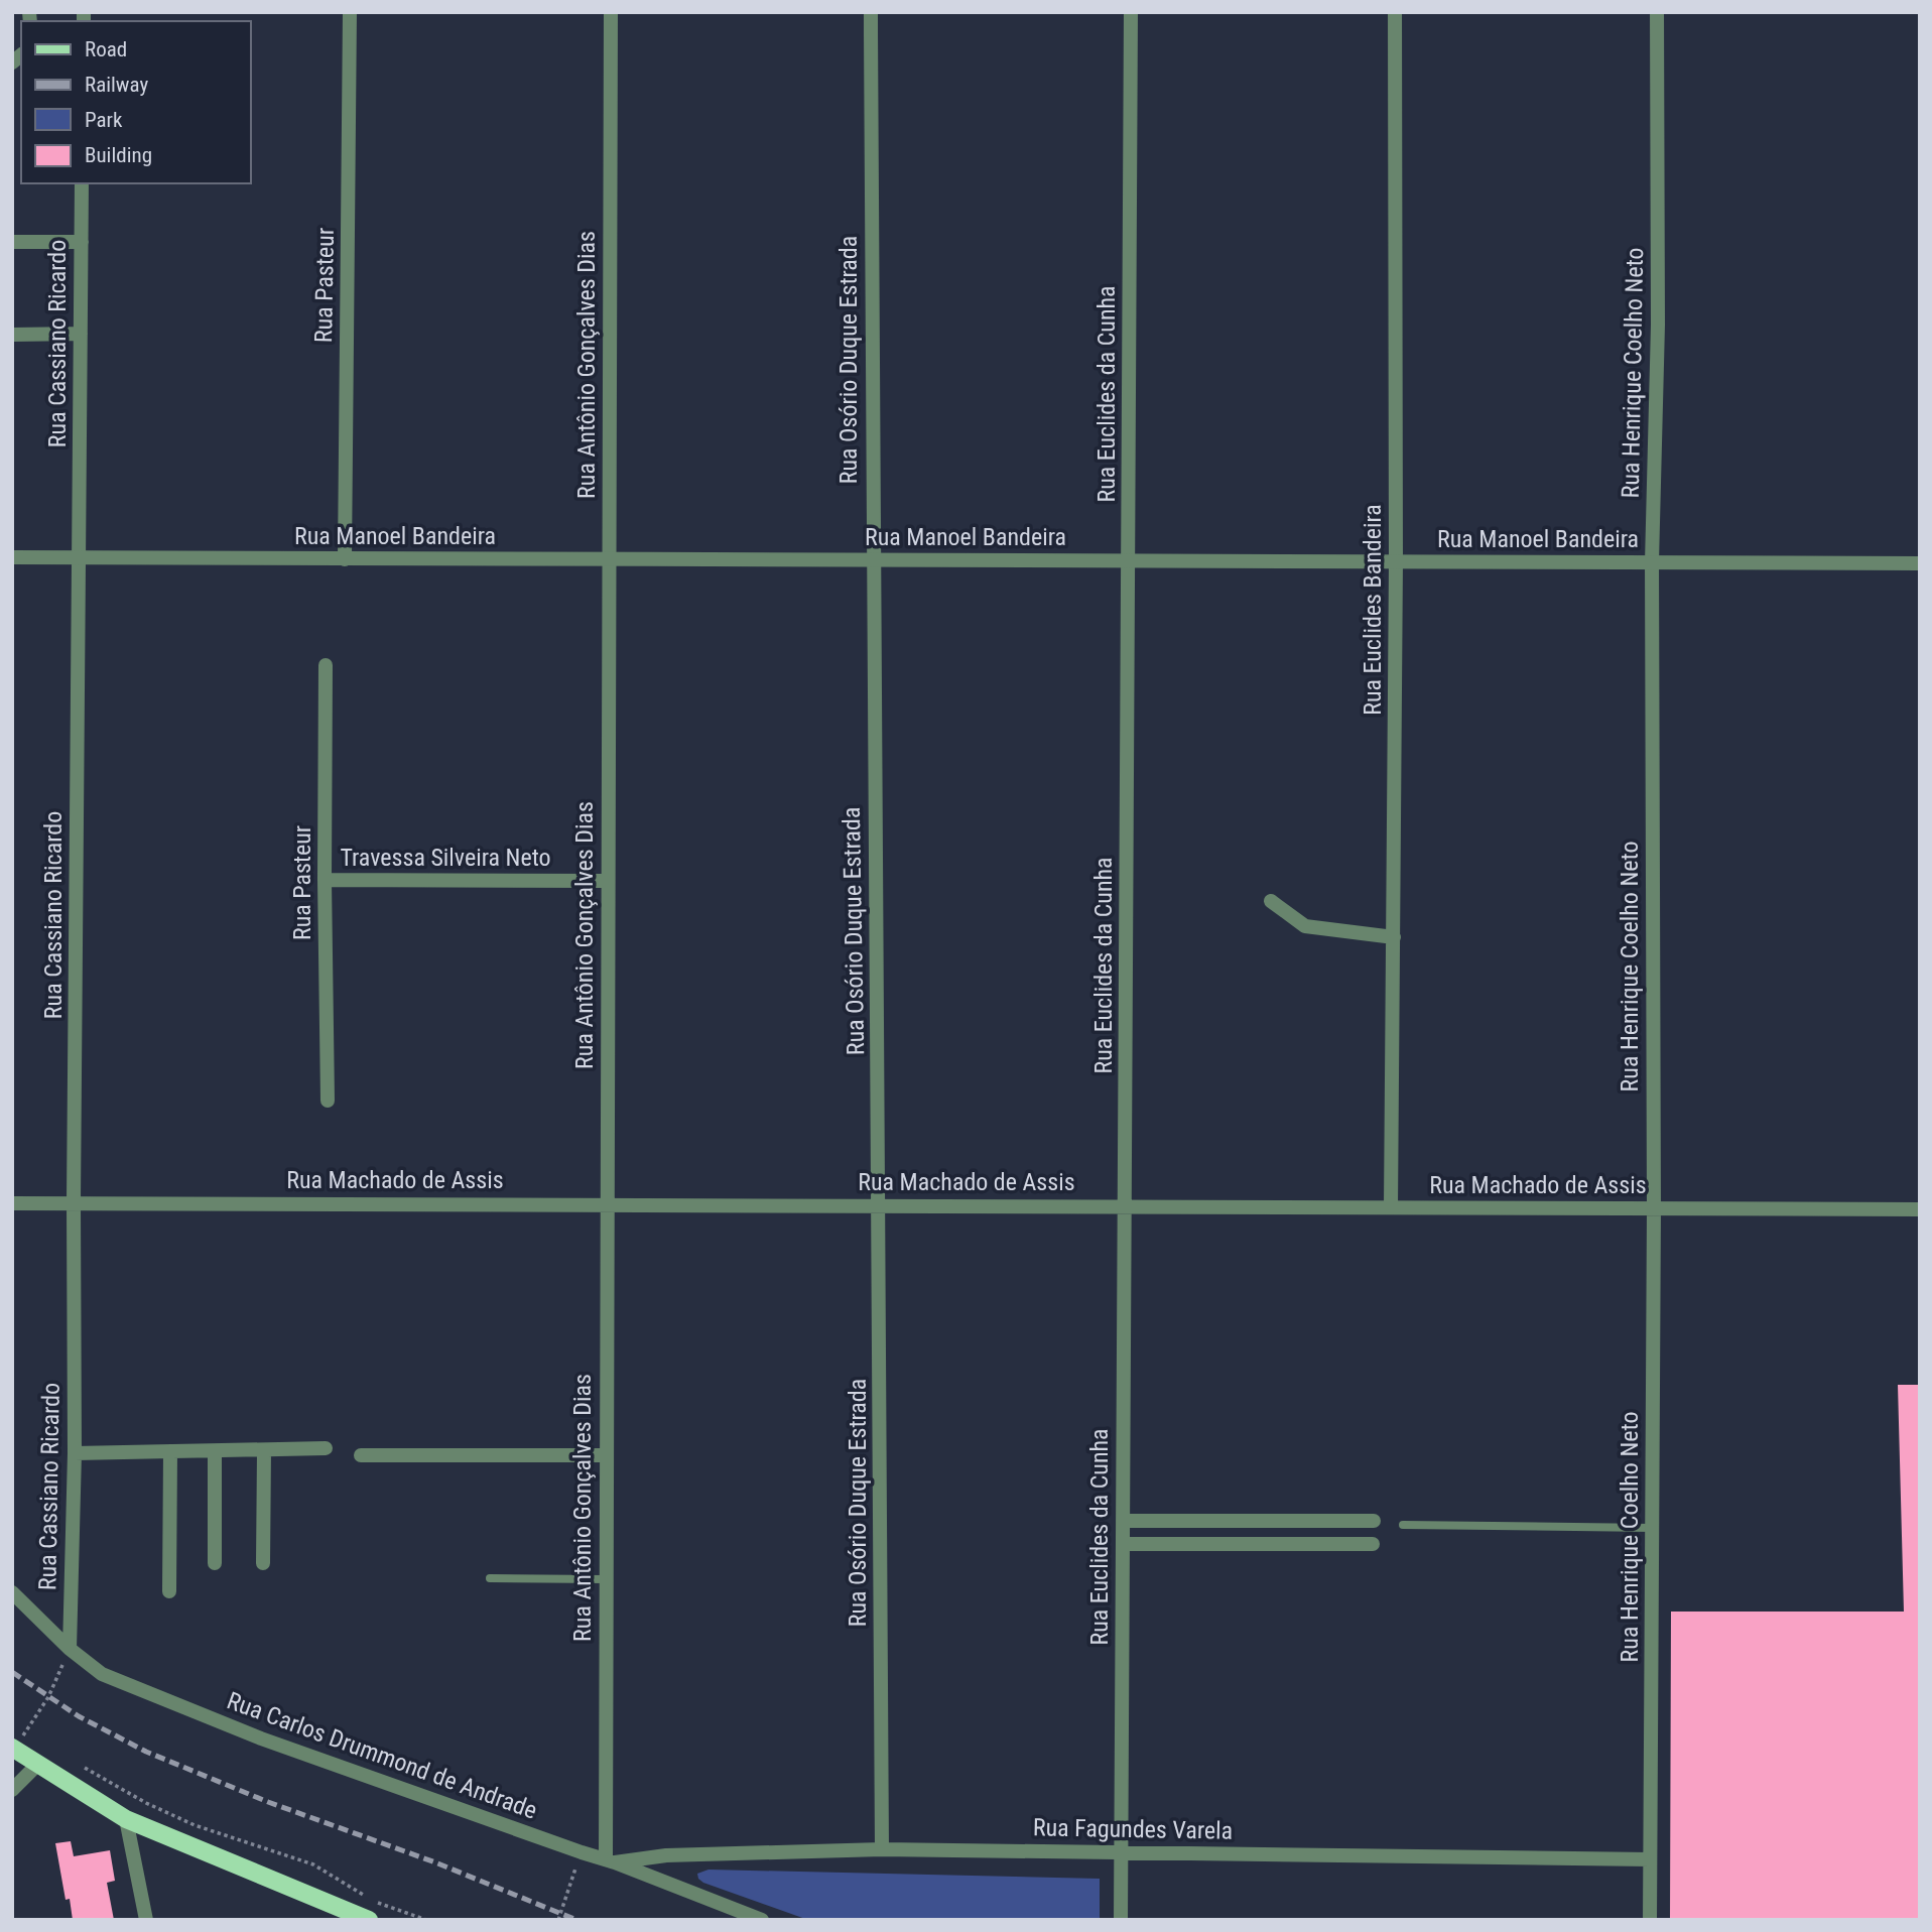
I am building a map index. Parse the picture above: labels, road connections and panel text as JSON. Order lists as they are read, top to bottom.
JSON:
{
  "streets": {
    "street": [
      "Rua Pasteur",
      "Rua Cassiano Ricardo",
      "Rua Osório Duque Estrada",
      "Rua Antônio Gonçalves Dias",
      "Rua Henrique Coelho Neto",
      "Rua Euclides da Cunha",
      "Rua Manoel Bandeira",
      "Rua Euclides Bandeira",
      "Travessa Silveira Neto",
      "Rua Machado de Assis",
      "Rua Carlos Drummond de Andrade",
      "Rua Fagundes Varela"
    ]
  },
  "crossings": [
    ["Rua Pasteur", "Rua Manoel Bandeira"],
    ["Rua Pasteur", "Travessa Silveira Neto"],
    ["Rua Cassiano Ricardo", "Rua Manoel Bandeira"],
    ["Rua Cassiano Ricardo", "Rua Machado de Assis"],
    ["Rua Cassiano Ricardo", "Rua Carlos Drummond de Andrade"],
    ["Rua Osório Duque Estrada", "Rua Manoel Bandeira"],
    ["Rua Osório Duque Estrada", "Rua Machado de Assis"],
    ["Rua Osório Duque Estrada", "Rua Fagundes Varela"],
    ["Rua Antônio Gonçalves Dias", "Rua Manoel Bandeira"],
    ["Rua Antônio Gonçalves Dias", "Travessa Silveira Neto"],
    ["Rua Antônio Gonçalves Dias", "Rua Machado de Assis"],
    ["Rua Antônio Gonçalves Dias", "Rua Carlos Drummond de Andrade"],
    ["Rua Antônio Gonçalves Dias", "Rua Fagundes Varela"],
    ["Rua Henrique Coelho Neto", "Rua Manoel Bandeira"],
    ["Rua Henrique Coelho Neto", "Rua Machado de Assis"],
    ["Rua Henrique Coelho Neto", "Rua Fagundes Varela"],
    ["Rua Euclides da Cunha", "Rua Manoel Bandeira"],
    ["Rua Euclides da Cunha", "Rua Machado de Assis"],
    ["Rua Euclides da Cunha", "Rua Fagundes Varela"],
    ["Rua Manoel Bandeira", "Rua Euclides Bandeira"],
    ["Rua Euclides Bandeira", "Rua Machado de Assis"],
    ["Rua Carlos Drummond de Andrade", "Rua Fagundes Varela"]
  ],
  "legend": [
    "Road",
    "Railway",
    "Park",
    "Building"
  ]
}
